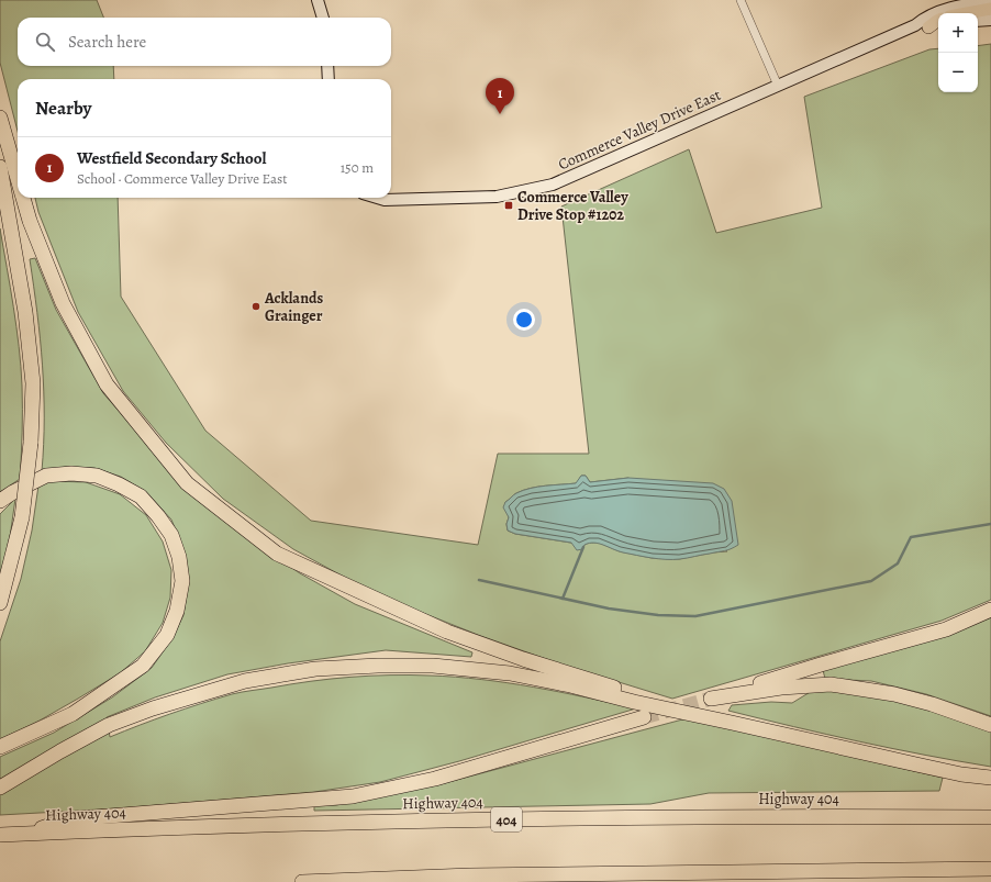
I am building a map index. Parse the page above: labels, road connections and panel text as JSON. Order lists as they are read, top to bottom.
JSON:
{
  "streets": {
    "highway": ["Highway 404", "404"],
    "street": ["Commerce Valley Drive East"]
  },
  "places": {
    "transit": ["Commerce Valley Drive Stop #1202"],
    "other": ["Acklands Grainger"]
  },
  "page": {
    "map_buttons": ["+", "−"],
    "search": "Search here",
    "pins": "1",
    "heading": "Nearby",
    "list": [
      {
        "mark": "1",
        "name": "Westfield Secondary School",
        "note": "School · Commerce Valley Drive East",
        "value": "150 m"
      }
    ]
  }
}
